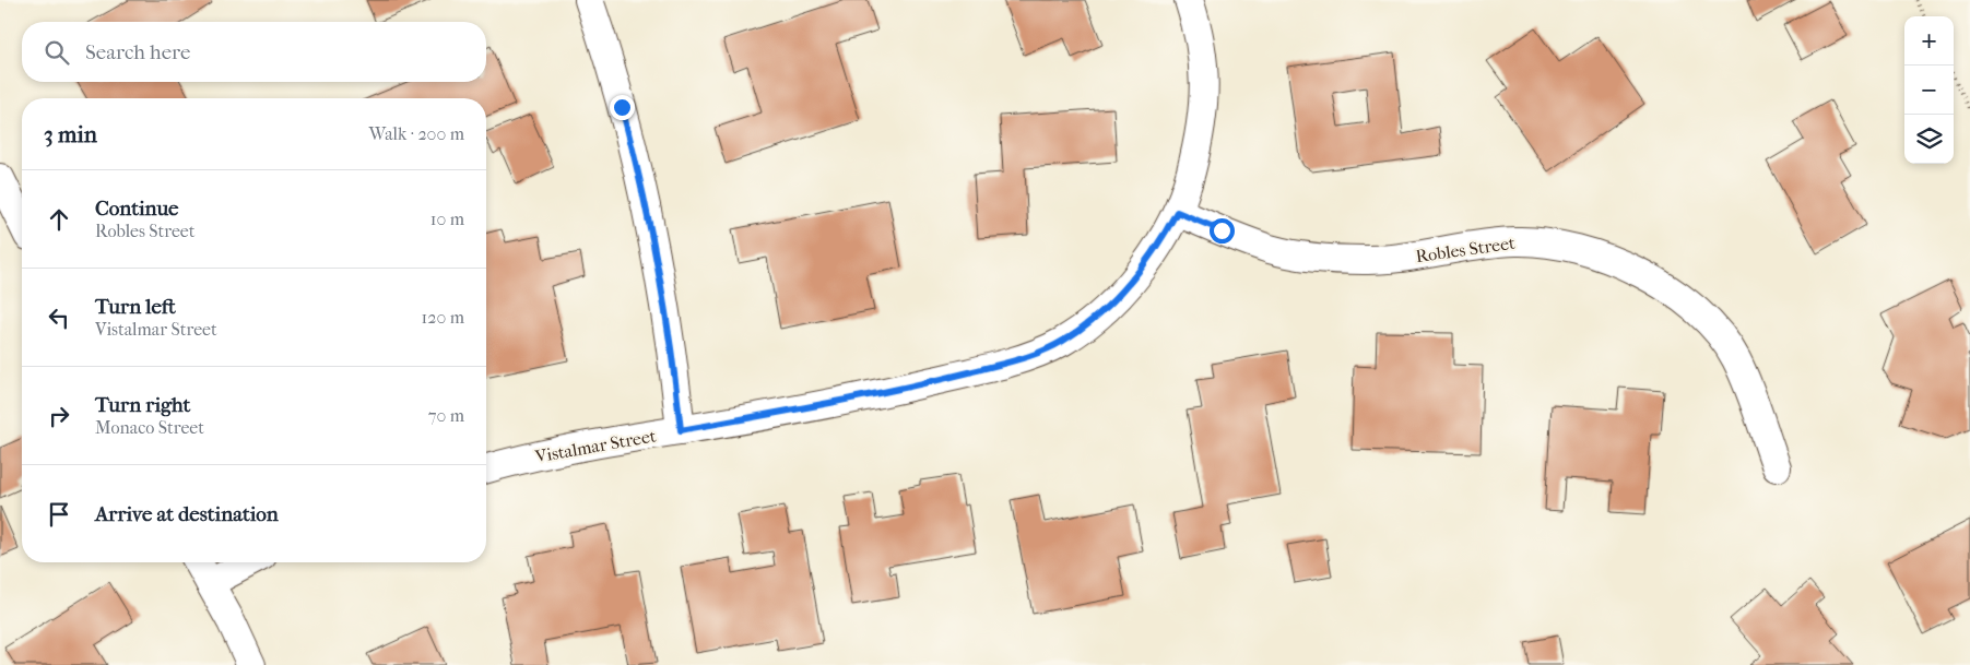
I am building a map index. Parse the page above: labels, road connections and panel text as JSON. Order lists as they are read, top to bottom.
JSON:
{
  "streets": {
    "street": ["Robles Street", "Vistalmar Street"]
  },
  "crossings": [
    ["Robles Street", "Vistalmar Street"]
  ],
  "page": {
    "map_buttons": ["+", "−"],
    "search": "Search here",
    "heading": ["3 min", "Walk · 200 m"],
    "list": [
      ["Continue", "Robles Street", "10 m"],
      ["Turn left", "Vistalmar Street", "120 m"],
      ["Turn right", "Monaco Street", "70 m"],
      "Arrive at destination"
    ]
  }
}
